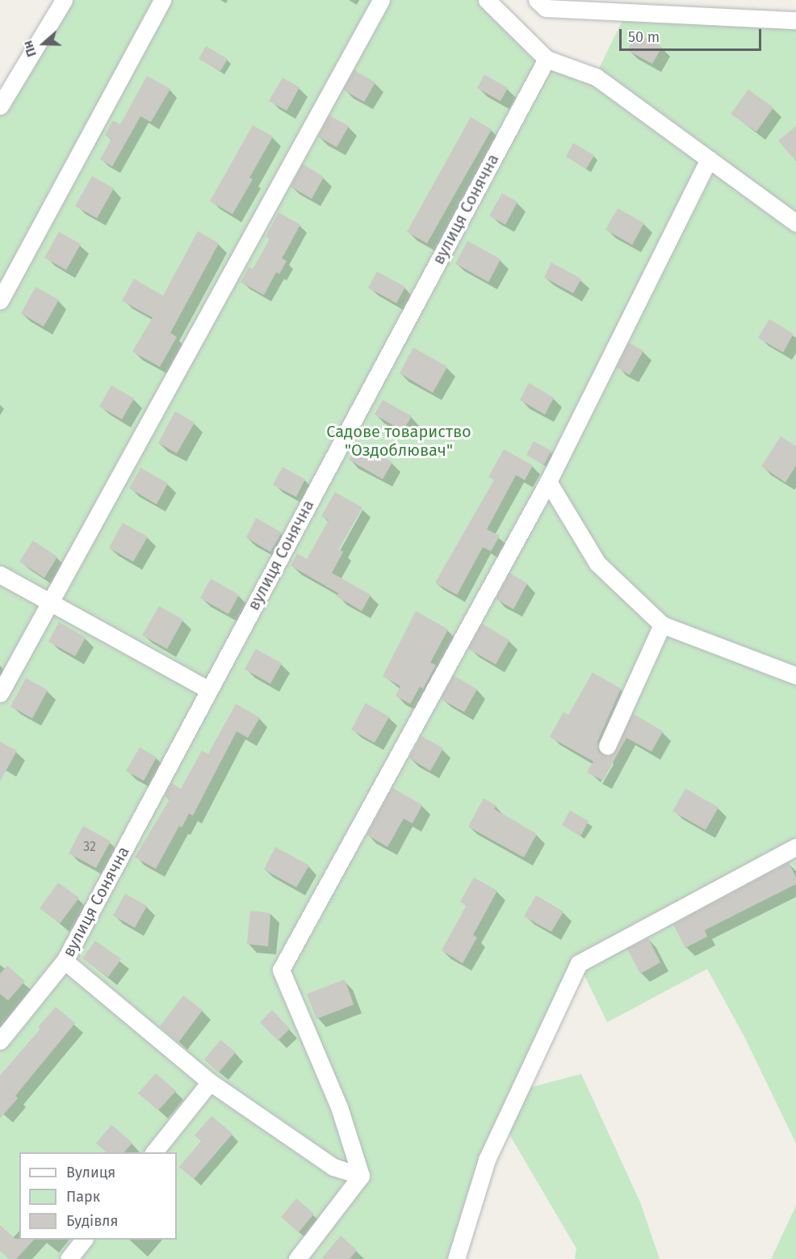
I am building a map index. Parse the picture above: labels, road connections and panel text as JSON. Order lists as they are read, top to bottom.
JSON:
{
  "streets": {
    "street": ["вулиця Сонячна"]
  },
  "parks": ["Садове товариство \"Оздоблювач\""],
  "house_numbers": ["32"],
  "legend": ["Вулиця", "Парк", "Будівля"],
  "scale_bar": "50 m",
  "north": "left"
}
